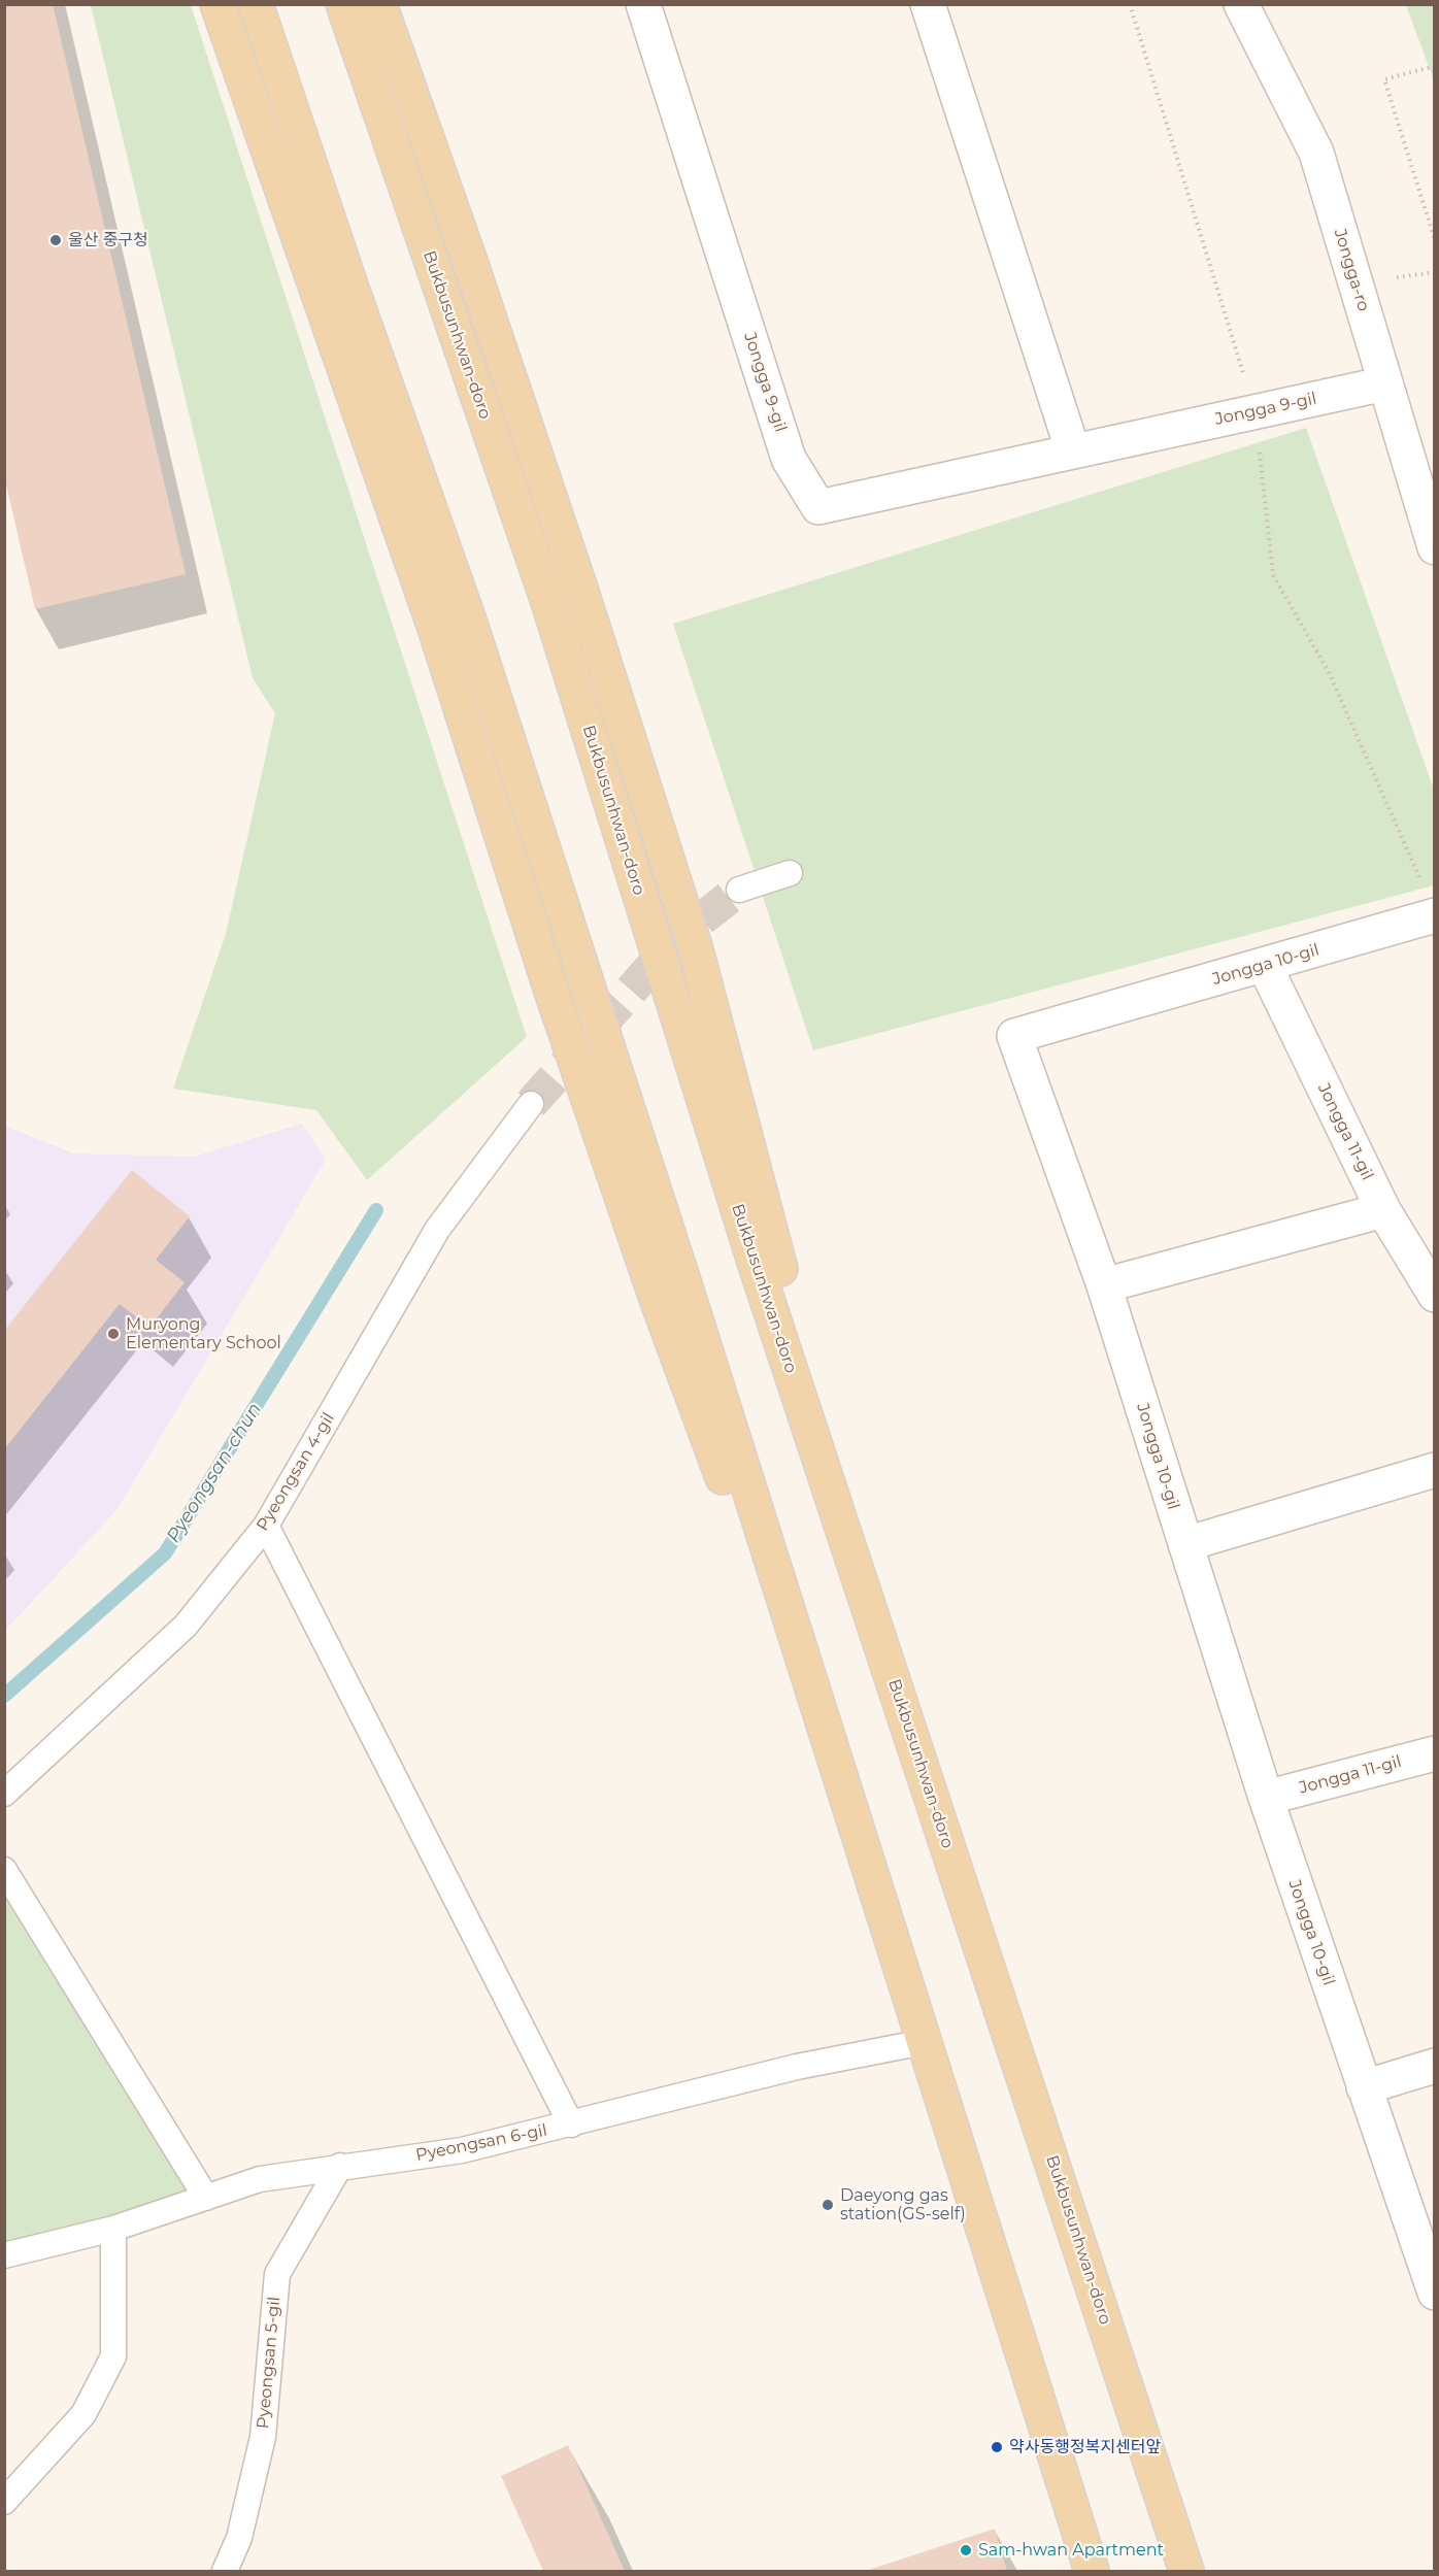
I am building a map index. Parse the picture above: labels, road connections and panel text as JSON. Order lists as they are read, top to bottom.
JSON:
{
  "streets": {
    "main road": ["Bukbusunhwan-doro"],
    "street": [
      "Jongga-ro",
      "Jongga 9-gil",
      "Jongga 10-gil",
      "Jongga 11-gil"
    ],
    "lane": ["Pyeongsan 4-gil", "Pyeongsan 6-gil", "Pyeongsan 5-gil"]
  },
  "crossings": [
    ["Jongga-ro", "Jongga 9-gil"],
    ["Jongga 10-gil", "Jongga 11-gil"],
    ["Pyeongsan 6-gil", "Pyeongsan 5-gil"]
  ],
  "water": ["Pyeongsan-chun"],
  "places": [
    "울산 중구청",
    "Muryong Elementary School",
    "Daeyong gas station(GS-self)",
    "약사동행정복지센터앞",
    "Sam-hwan Apartment"
  ]
}
